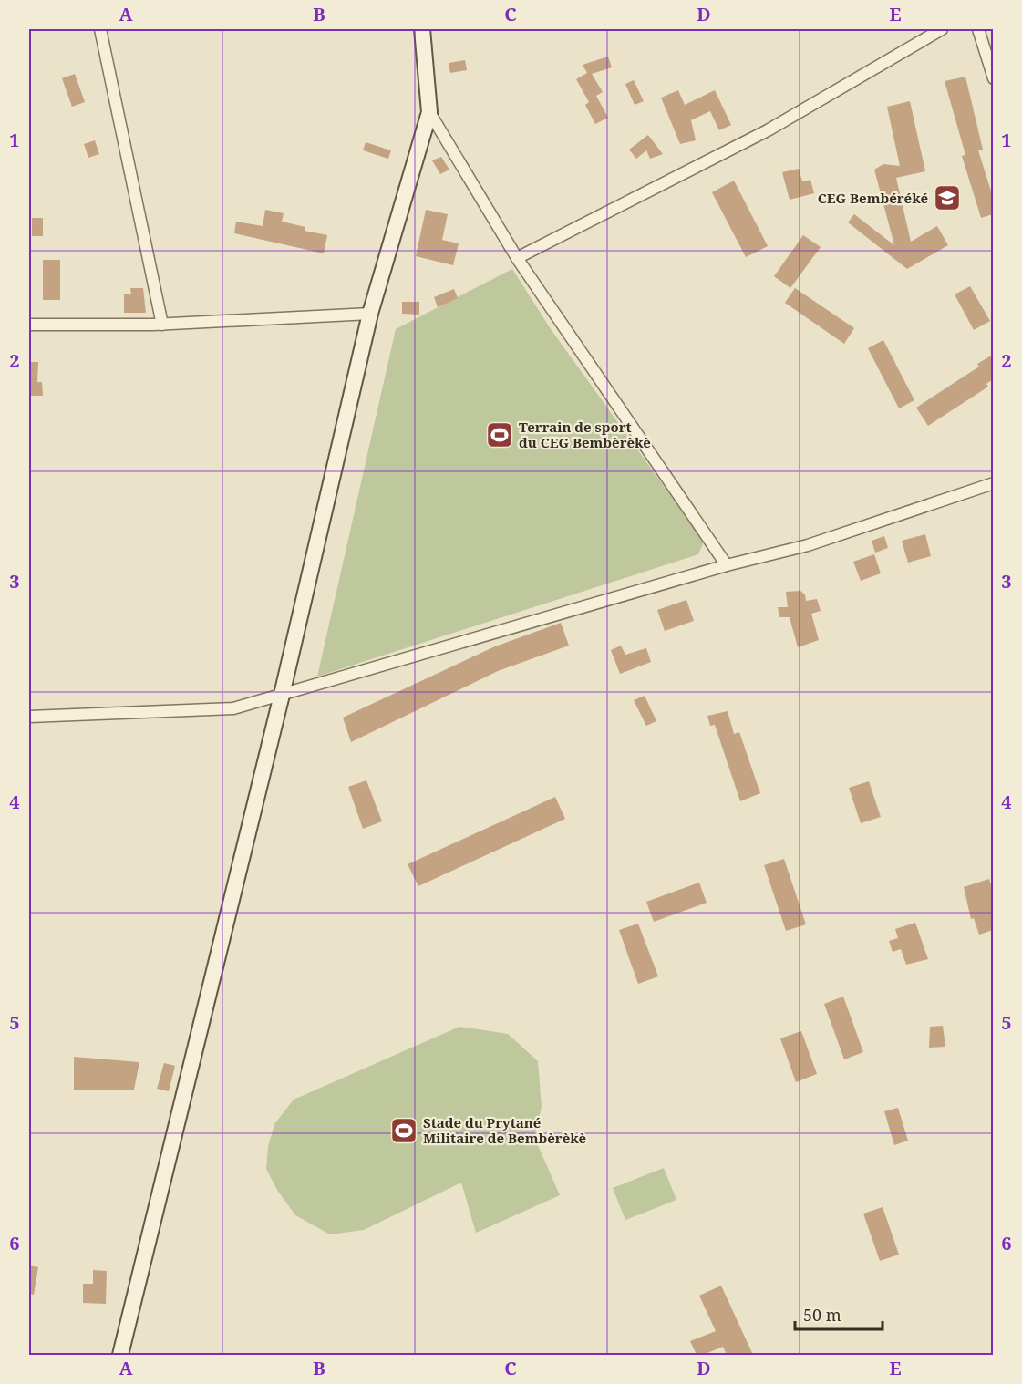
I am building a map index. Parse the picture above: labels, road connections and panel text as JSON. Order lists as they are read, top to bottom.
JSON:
{
  "places": {
    "school or university": ["CEG Bembéréké"],
    "sports": ["Terrain de sport du CEG Bembèrèkè", "Stade du Prytané Militaire de Bembèrèkè"]
  },
  "scale_bar": "50 m",
  "grid": {
    "columns": [
      "A",
      "B",
      "C",
      "D",
      "E"
    ],
    "rows": [
      "1",
      "2",
      "3",
      "4",
      "5",
      "6"
    ]
  }
}
